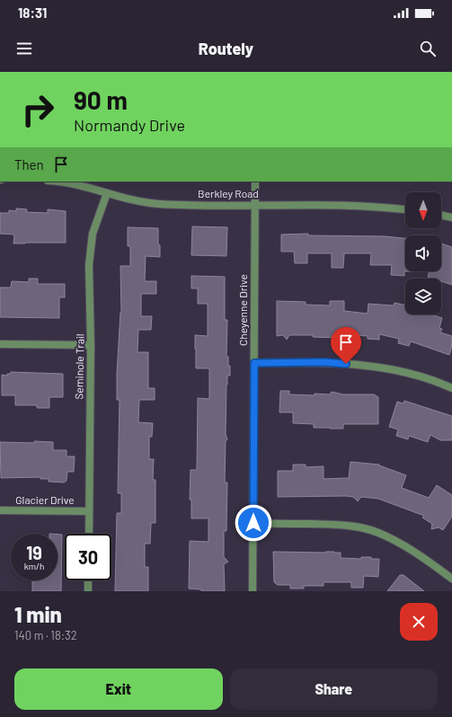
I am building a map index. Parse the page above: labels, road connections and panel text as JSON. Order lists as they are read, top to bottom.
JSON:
{
  "streets": {
    "street": [
      "Berkley Road",
      "Cheyenne Drive",
      "Seminole Trail",
      "Glacier Drive"
    ]
  },
  "crossings": [
    ["Berkley Road", "Cheyenne Drive"],
    ["Berkley Road", "Seminole Trail"],
    ["Seminole Trail", "Glacier Drive"]
  ],
  "north": "bottom",
  "page": {
    "status": "18:31",
    "header": "Routely",
    "turn": ["90 m", "Normandy Drive"],
    "then": "Then",
    "speed": "19 km/h",
    "limit": "30",
    "heading": ["1 min", "140 m · 18:32"],
    "buttons": ["Exit", "Share"]
  }
}
